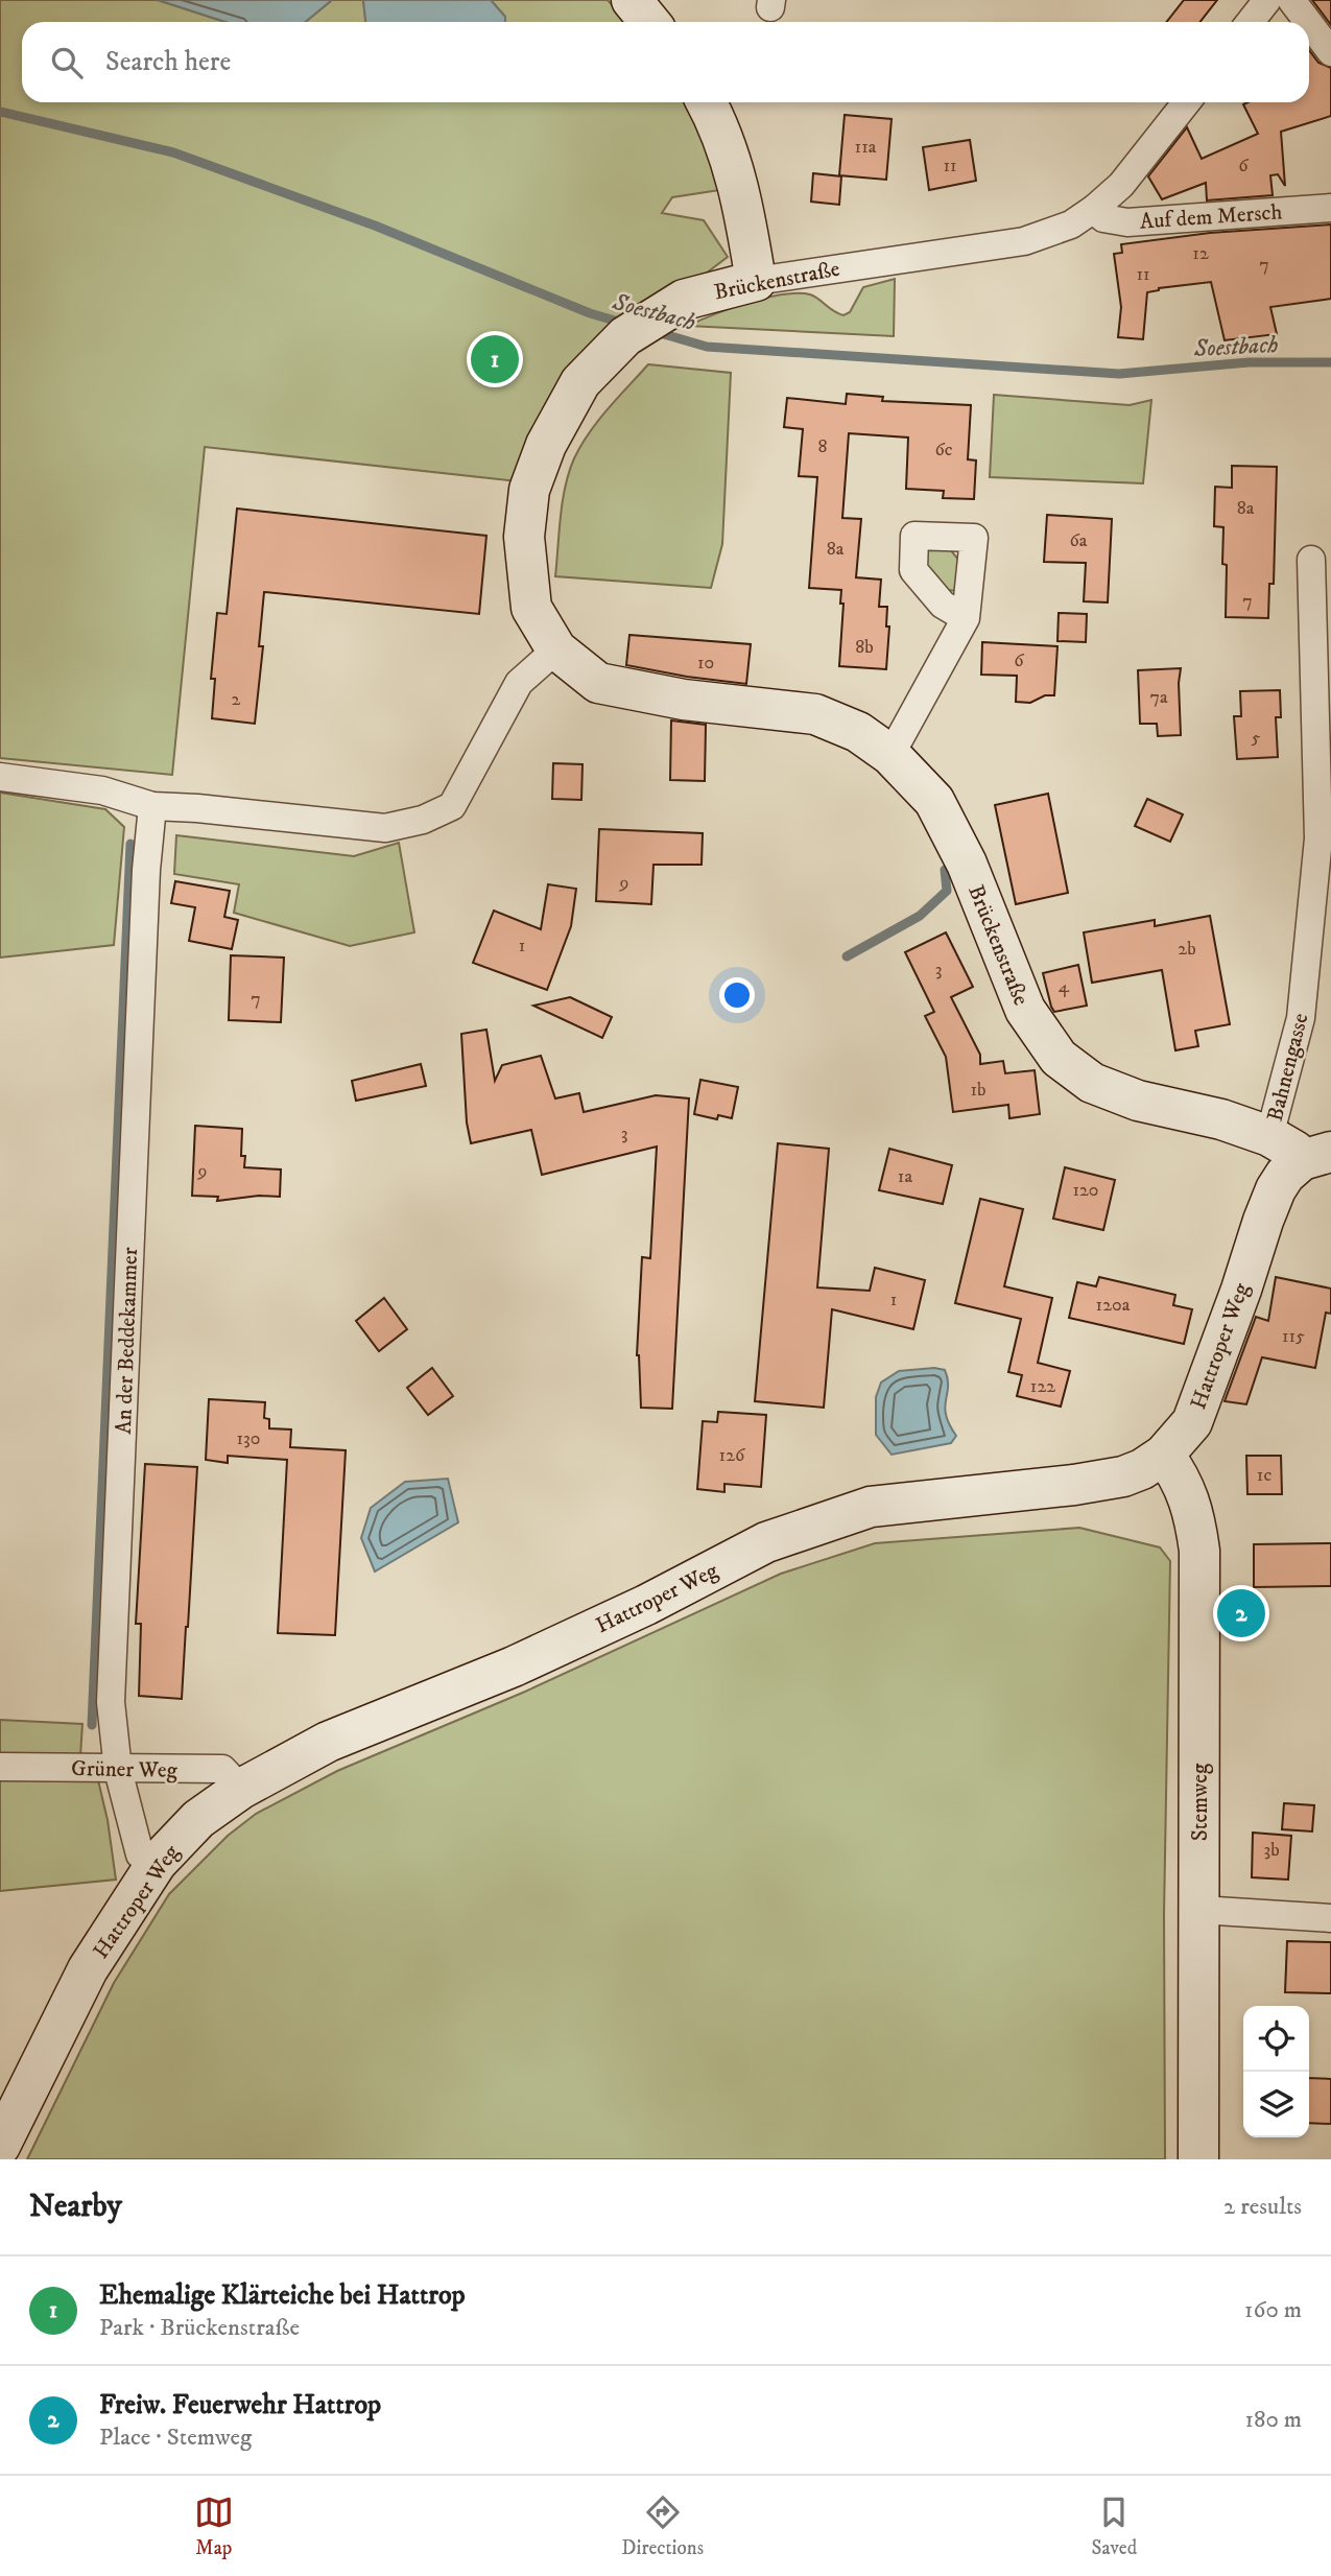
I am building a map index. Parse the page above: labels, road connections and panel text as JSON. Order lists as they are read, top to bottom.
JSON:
{
  "streets": {
    "street": [
      "Auf dem Mersch",
      "Brückenstraße",
      "Bahnengasse",
      "An der Beddekammer",
      "Hattroper Weg",
      "Grüner Weg",
      "Stemweg"
    ]
  },
  "crossings": [
    ["Auf dem Mersch", "Brückenstraße"],
    ["Brückenstraße", "Bahnengasse"],
    ["Brückenstraße", "Hattroper Weg"],
    ["An der Beddekammer", "Hattroper Weg"],
    ["An der Beddekammer", "Grüner Weg"],
    ["Hattroper Weg", "Grüner Weg"],
    ["Hattroper Weg", "Stemweg"]
  ],
  "water": ["Soestbach"],
  "house_numbers": [
    "11a",
    "11",
    "6",
    "12",
    "7",
    "11",
    "8",
    "6c",
    "8a",
    "6a",
    "8a",
    "7",
    "8b",
    "6",
    "10",
    "7a",
    "2",
    "5",
    "9",
    "1",
    "2b",
    "3",
    "4",
    "7",
    "1b",
    "3",
    "9",
    "1a",
    "120",
    "1",
    "120a",
    "115",
    "122",
    "130",
    "126",
    "1c",
    "3b"
  ],
  "page": {
    "search": "Search here",
    "pins": ["1", "2"],
    "heading": ["Nearby", "2 results"],
    "list": [
      {
        "mark": "1",
        "name": "Ehemalige Klärteiche bei Hattrop",
        "note": "Park · Brückenstraße",
        "value": "160 m"
      },
      {
        "mark": "2",
        "name": "Freiw. Feuerwehr Hattrop",
        "note": "Place · Stemweg",
        "value": "180 m"
      }
    ],
    "nav": ["Map", "Directions", "Saved"]
  }
}
